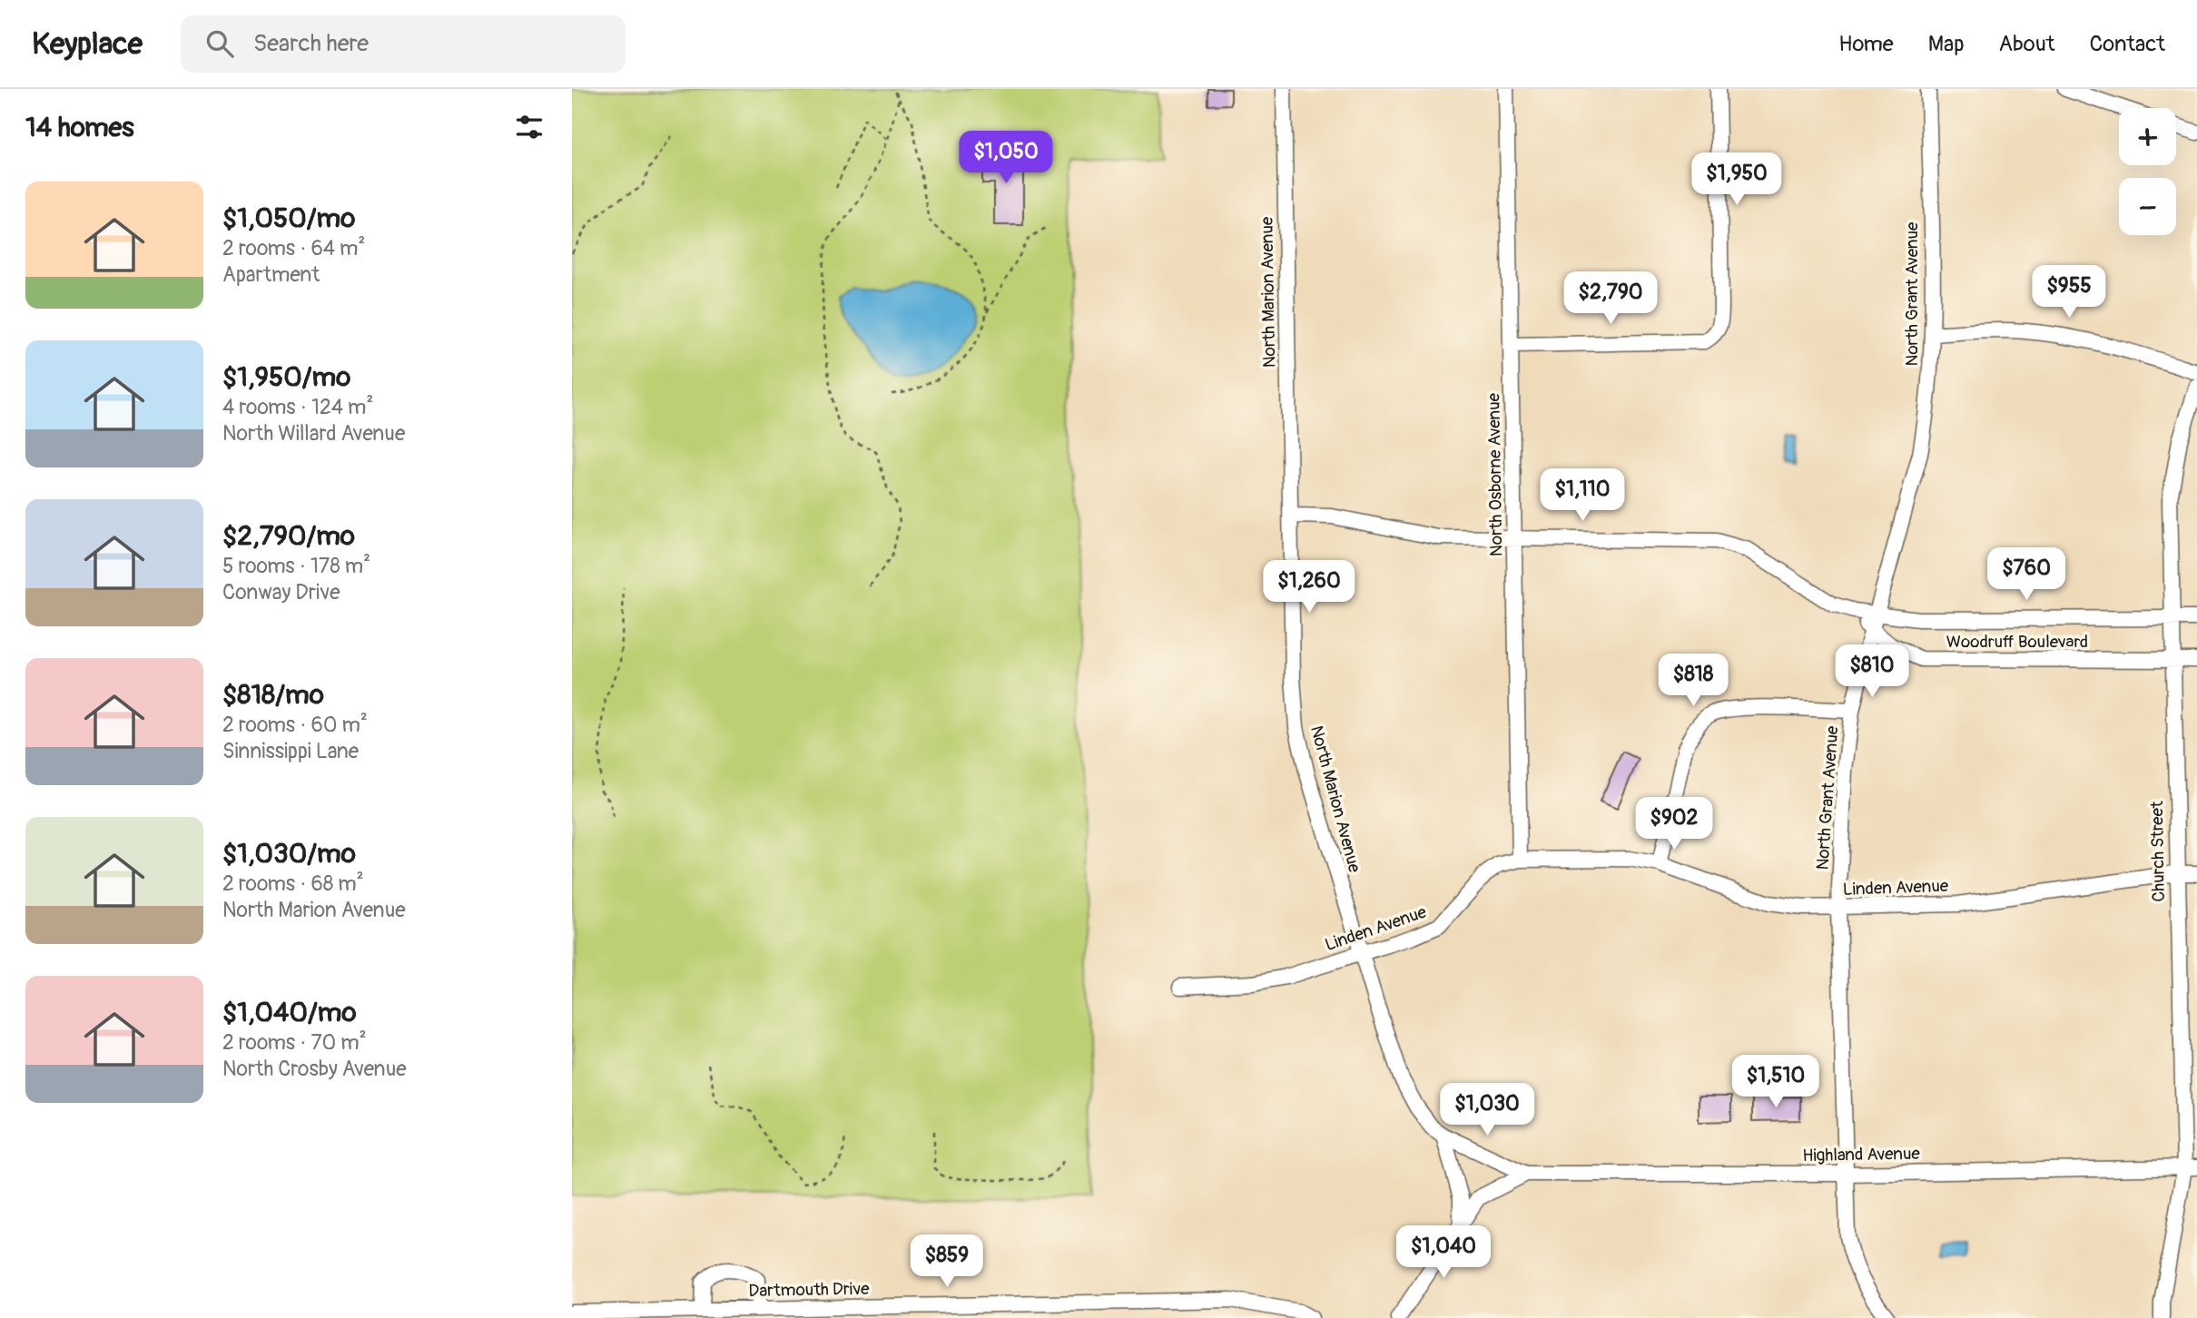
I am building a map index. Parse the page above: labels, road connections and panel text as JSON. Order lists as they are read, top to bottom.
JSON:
{
  "streets": {
    "street": [
      "North Marion Avenue",
      "North Grant Avenue",
      "North Osborne Avenue",
      "Woodruff Boulevard",
      "Church Street",
      "Linden Avenue",
      "Highland Avenue",
      "Dartmouth Drive"
    ]
  },
  "crossings": [
    ["North Marion Avenue", "Woodruff Boulevard"],
    ["North Marion Avenue", "Linden Avenue"],
    ["North Marion Avenue", "Highland Avenue"],
    ["North Grant Avenue", "Woodruff Boulevard"],
    ["North Grant Avenue", "Linden Avenue"],
    ["North Grant Avenue", "Highland Avenue"],
    ["North Osborne Avenue", "Woodruff Boulevard"],
    ["North Osborne Avenue", "Linden Avenue"],
    ["Woodruff Boulevard", "Church Street"],
    ["Church Street", "Linden Avenue"],
    ["Church Street", "Highland Avenue"]
  ],
  "page": {
    "header": "Keyplace",
    "search": "Search here",
    "nav": [
      "Home",
      "Map",
      "About",
      "Contact"
    ],
    "heading": "14 homes",
    "map_buttons": ["+", "−"],
    "price": [
      "$1,050",
      "$1,950",
      "$955",
      "$2,790",
      "$1,110",
      "$760",
      "$1,260",
      "$810",
      "$818",
      "$902",
      "$1,510",
      "$1,030",
      "$1,040",
      "$859"
    ],
    "list": [
      {
        "name": "$1,050/mo",
        "note": "2 rooms · 64 m² · Apartment"
      },
      {
        "name": "$1,950/mo",
        "note": "4 rooms · 124 m² · North Willard Avenue"
      },
      {
        "name": "$2,790/mo",
        "note": "5 rooms · 178 m² · Conway Drive"
      },
      {
        "name": "$818/mo",
        "note": "2 rooms · 60 m² · Sinnissippi Lane"
      },
      {
        "name": "$1,030/mo",
        "note": "2 rooms · 68 m² · North Marion Avenue"
      },
      {
        "name": "$1,040/mo",
        "note": "2 rooms · 70 m² · North Crosby Avenue"
      }
    ]
  }
}
